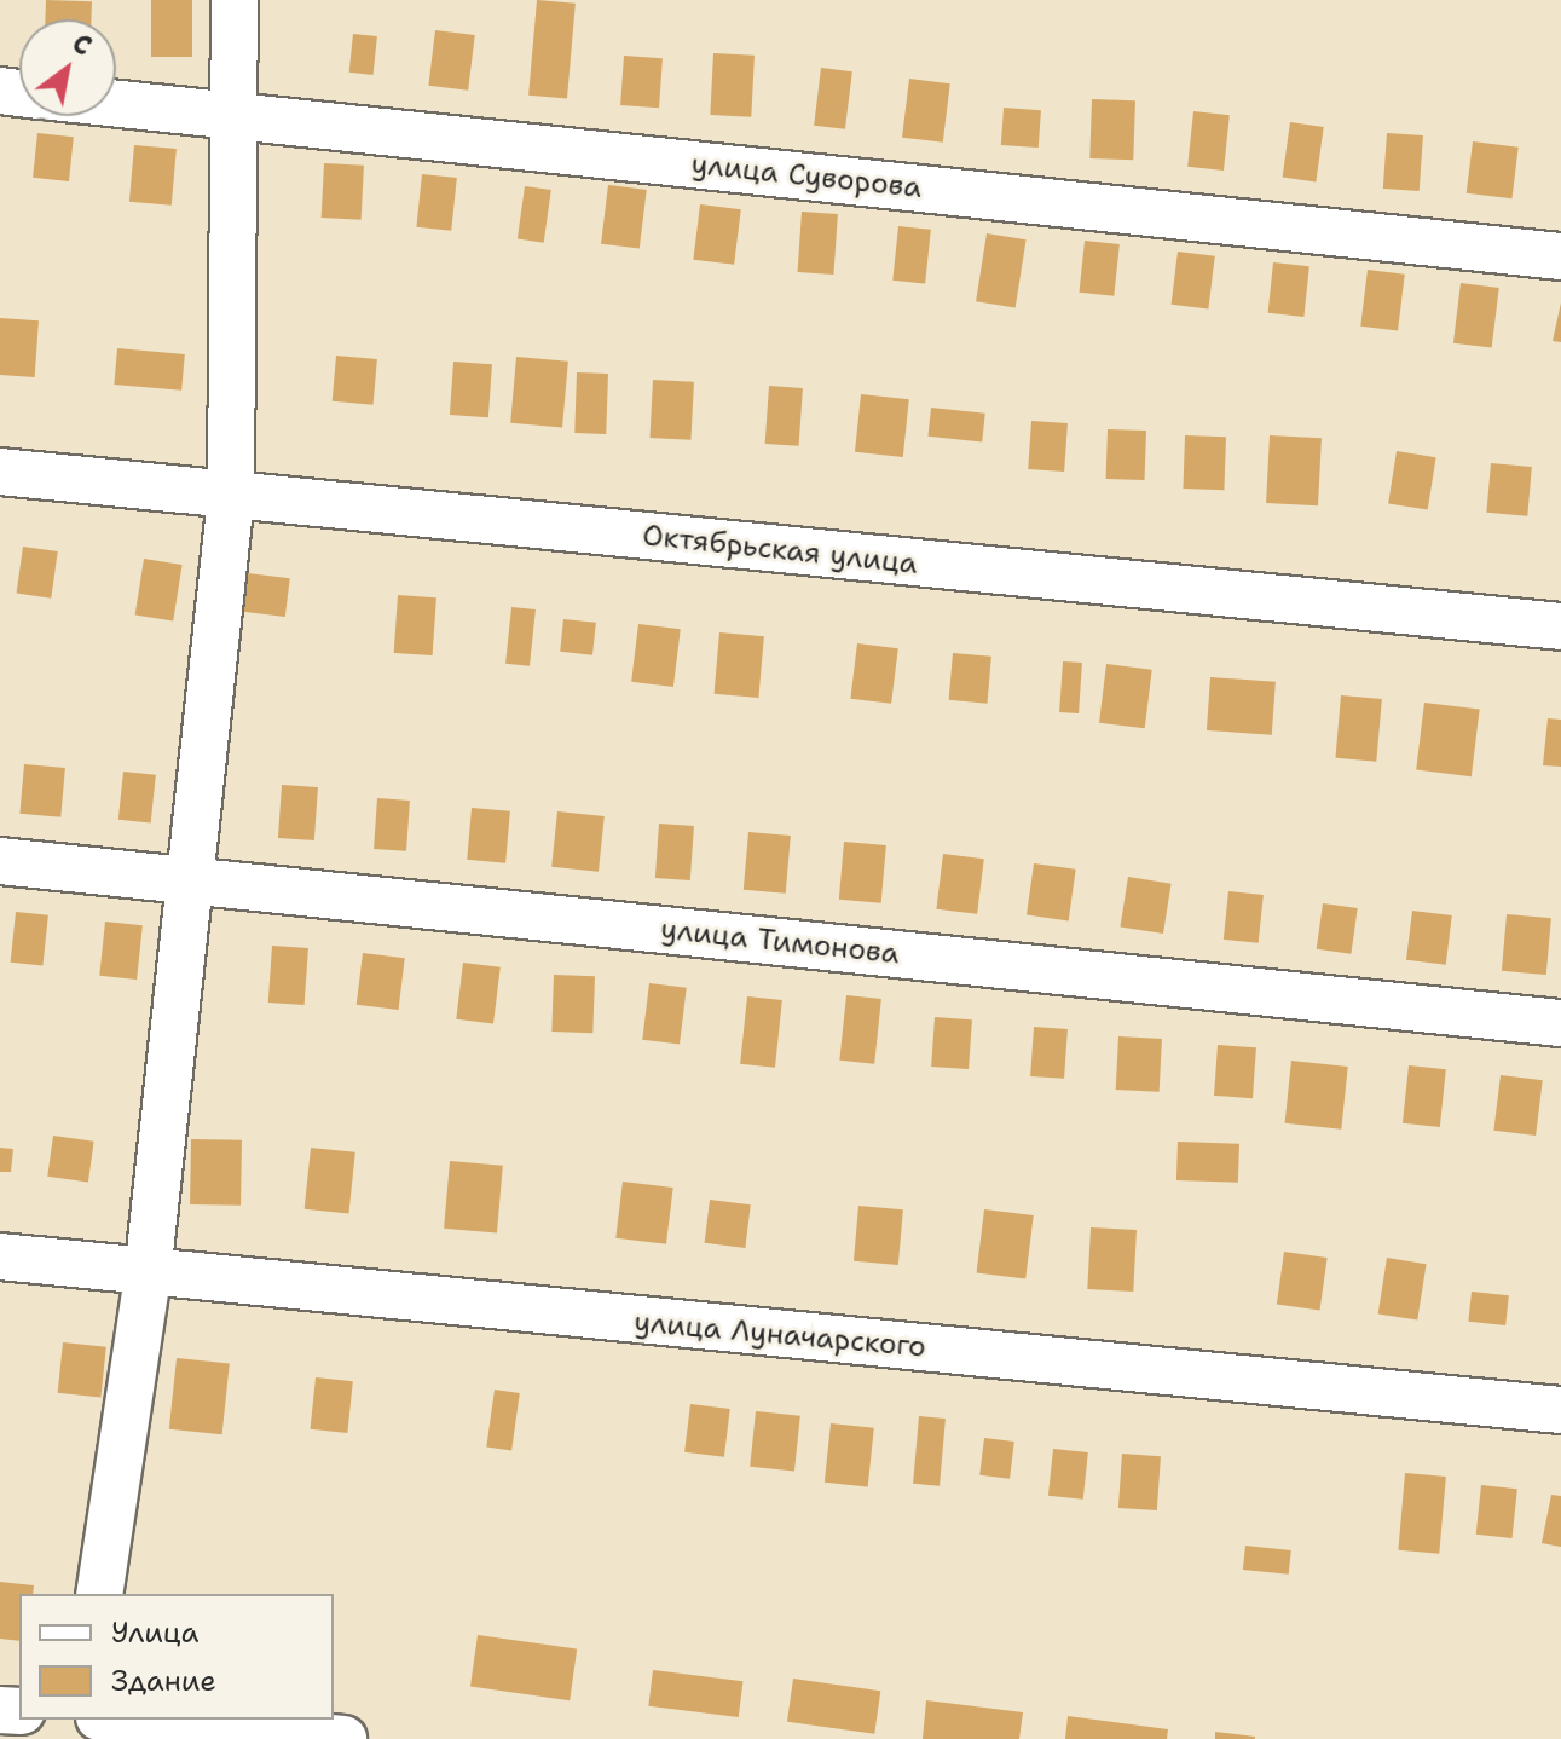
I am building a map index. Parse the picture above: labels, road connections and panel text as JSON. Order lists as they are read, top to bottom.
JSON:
{
  "streets": {
    "street": [
      "улица Суворова",
      "Октябрьская улица",
      "улица Тимонова",
      "улица Луначарского"
    ]
  },
  "legend": ["Улица", "Здание"],
  "north": "top right"
}
